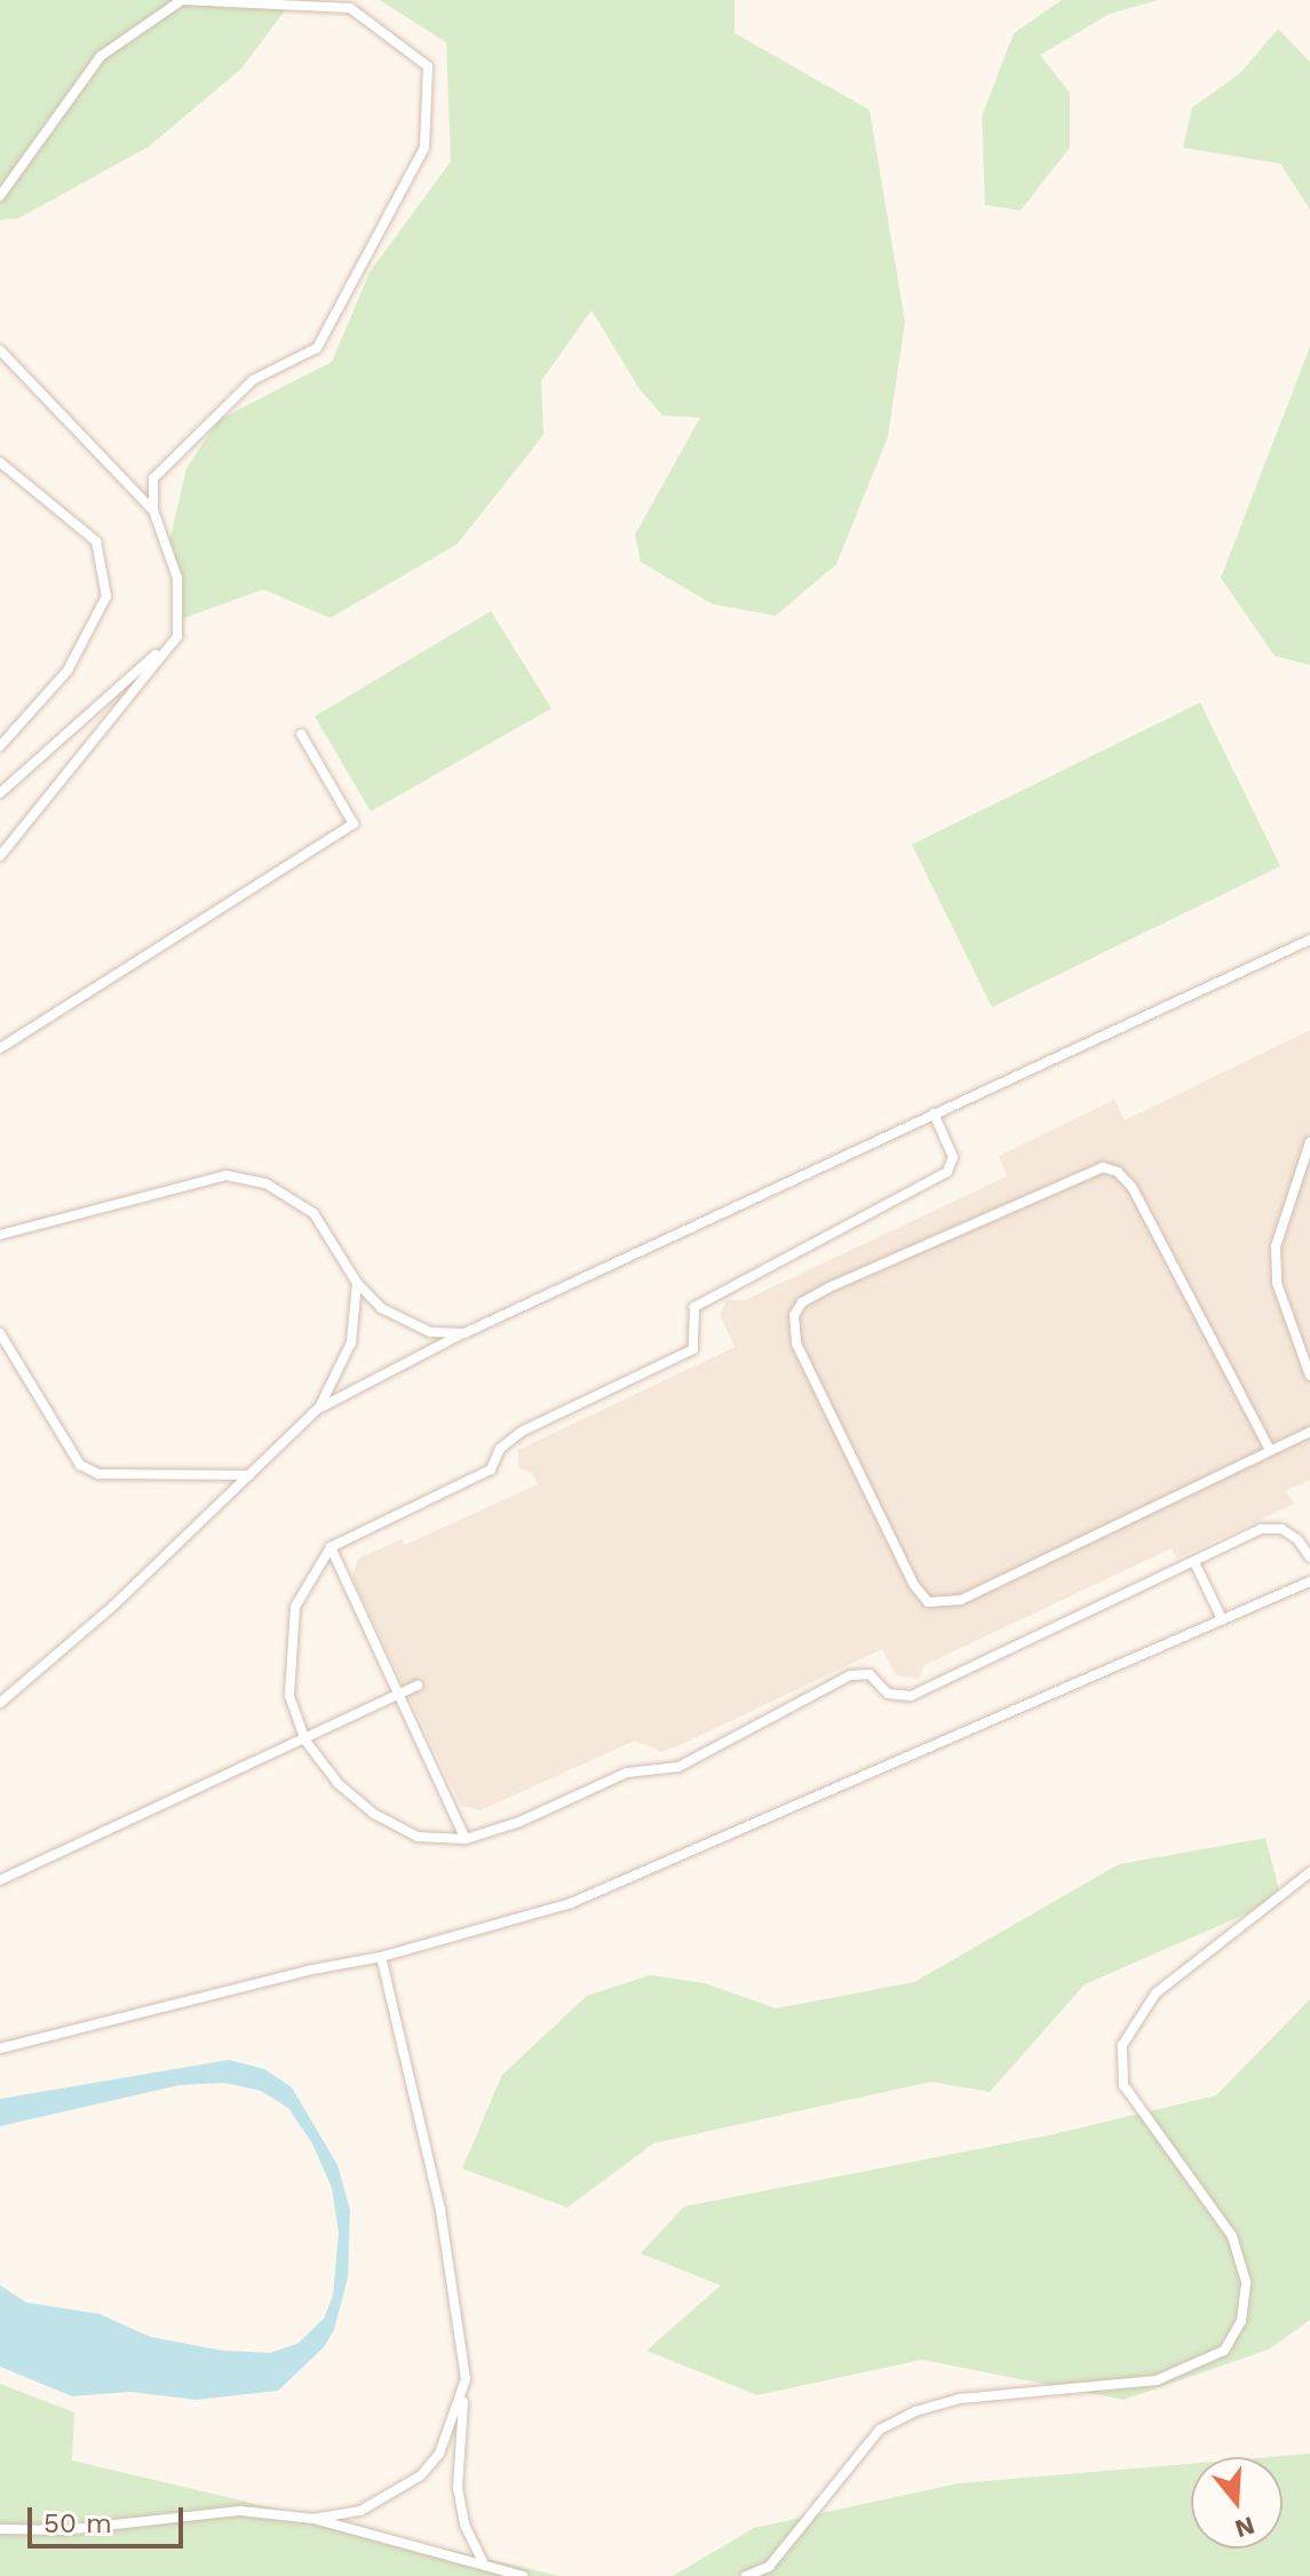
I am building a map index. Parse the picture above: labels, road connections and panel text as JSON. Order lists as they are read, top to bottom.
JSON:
{
  "scale_bar": "50 m",
  "north": "bottom"
}
